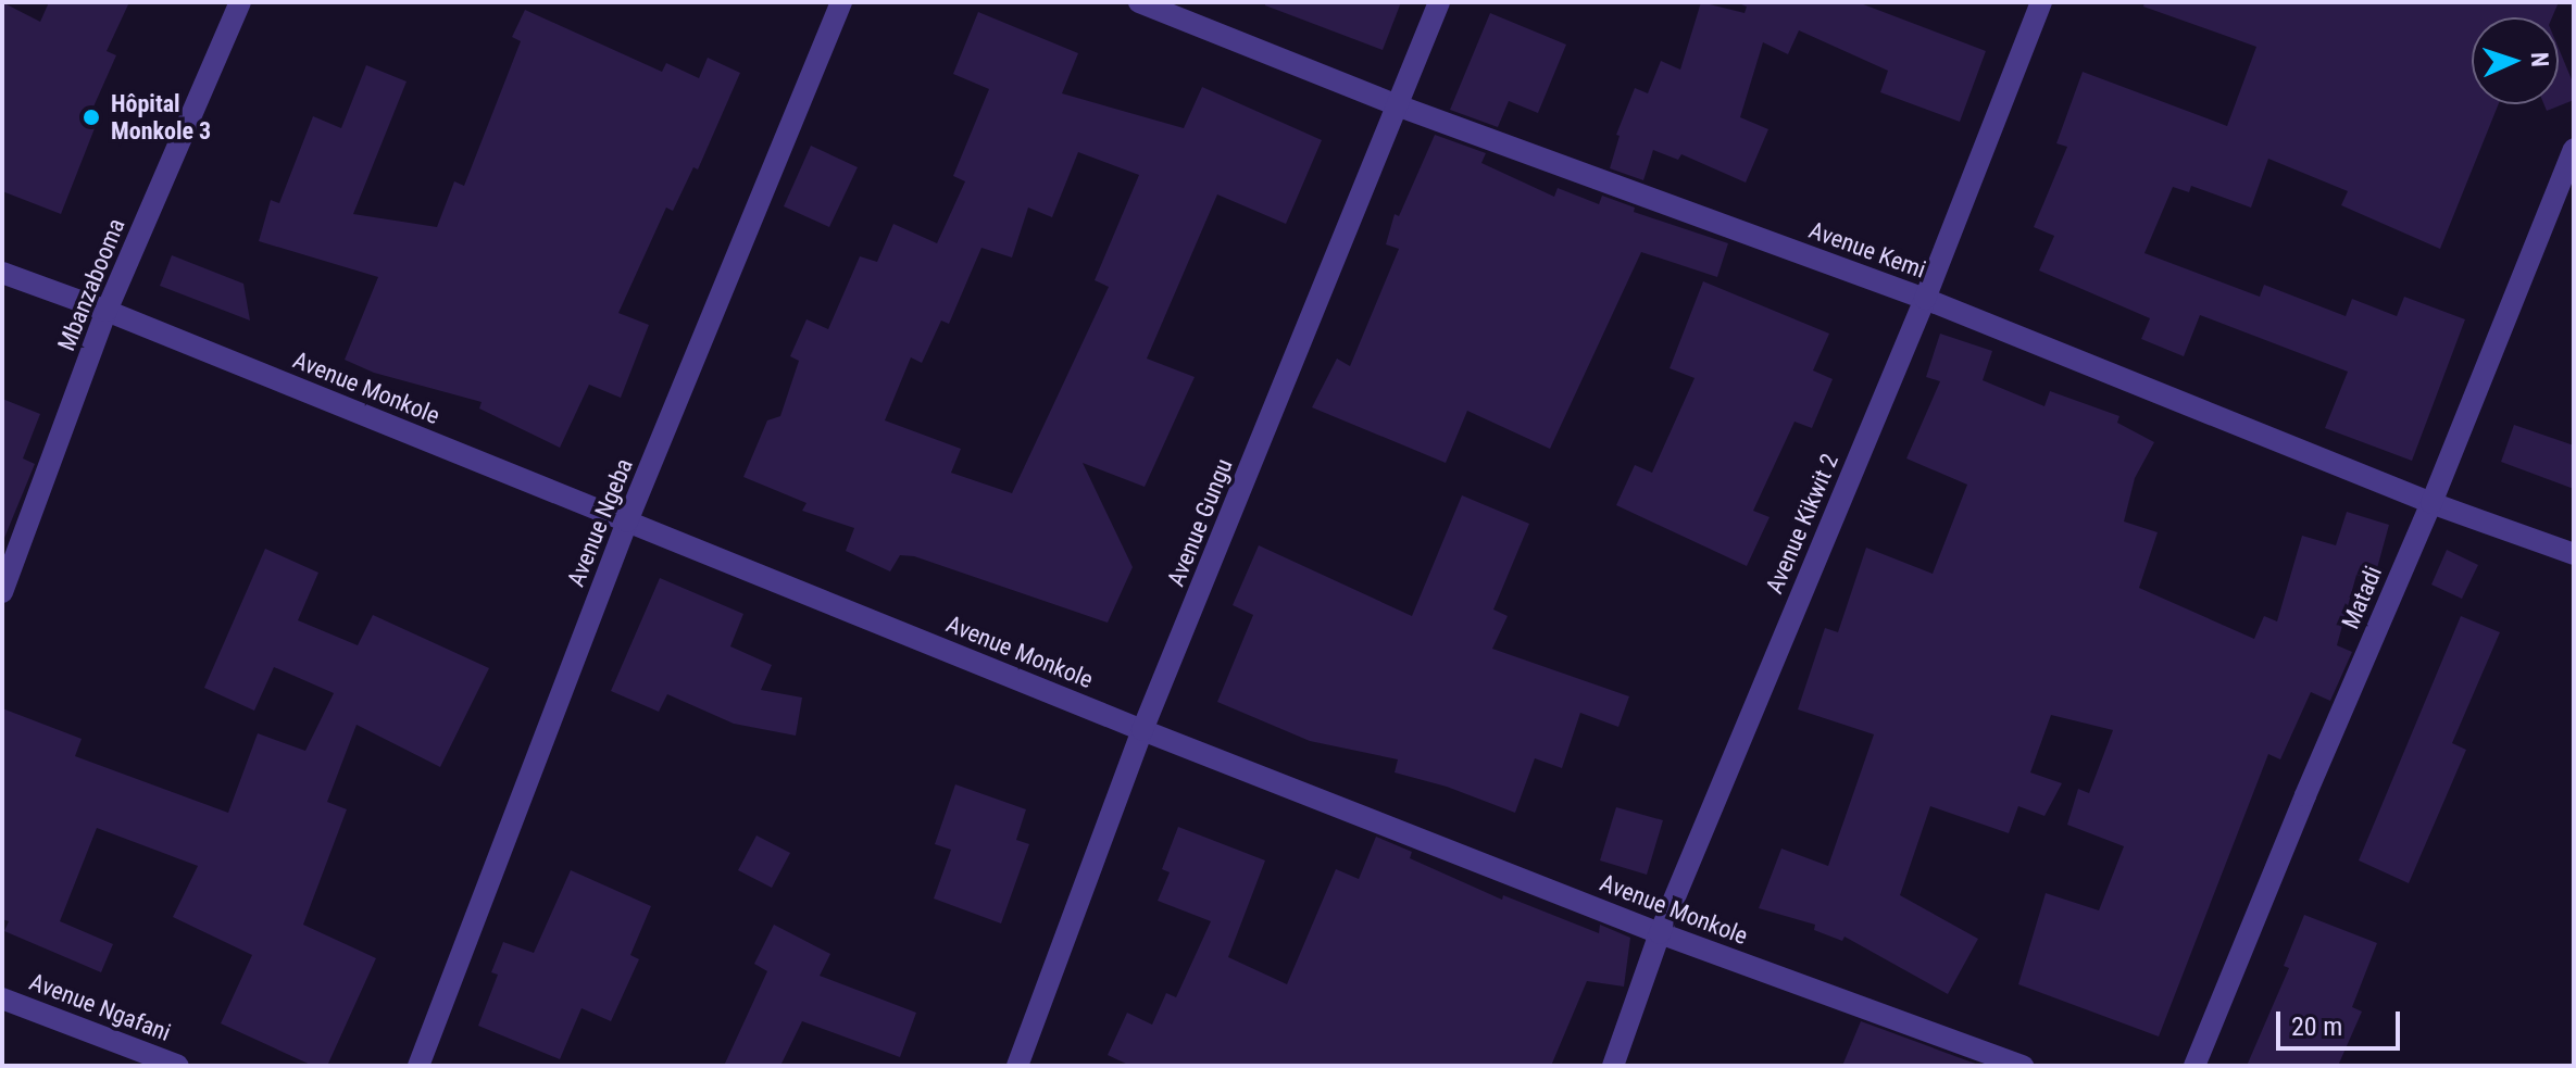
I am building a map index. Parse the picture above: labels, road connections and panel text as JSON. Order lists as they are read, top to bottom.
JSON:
{
  "streets": {
    "street": [
      "Avenue Kemi",
      "Mbanzabooma",
      "Avenue Monkole",
      "Avenue Ngeba",
      "Avenue Gungu",
      "Avenue Kikwit 2",
      "Matadi",
      "Avenue Ngafani"
    ]
  },
  "crossings": [
    ["Avenue Kemi", "Avenue Gungu"],
    ["Avenue Kemi", "Avenue Kikwit 2"],
    ["Avenue Kemi", "Matadi"],
    ["Mbanzabooma", "Avenue Monkole"],
    ["Avenue Monkole", "Avenue Ngeba"],
    ["Avenue Monkole", "Avenue Gungu"],
    ["Avenue Monkole", "Avenue Kikwit 2"]
  ],
  "places": ["Hôpital Monkole 3"],
  "scale_bar": "20 m",
  "north": "right"
}
